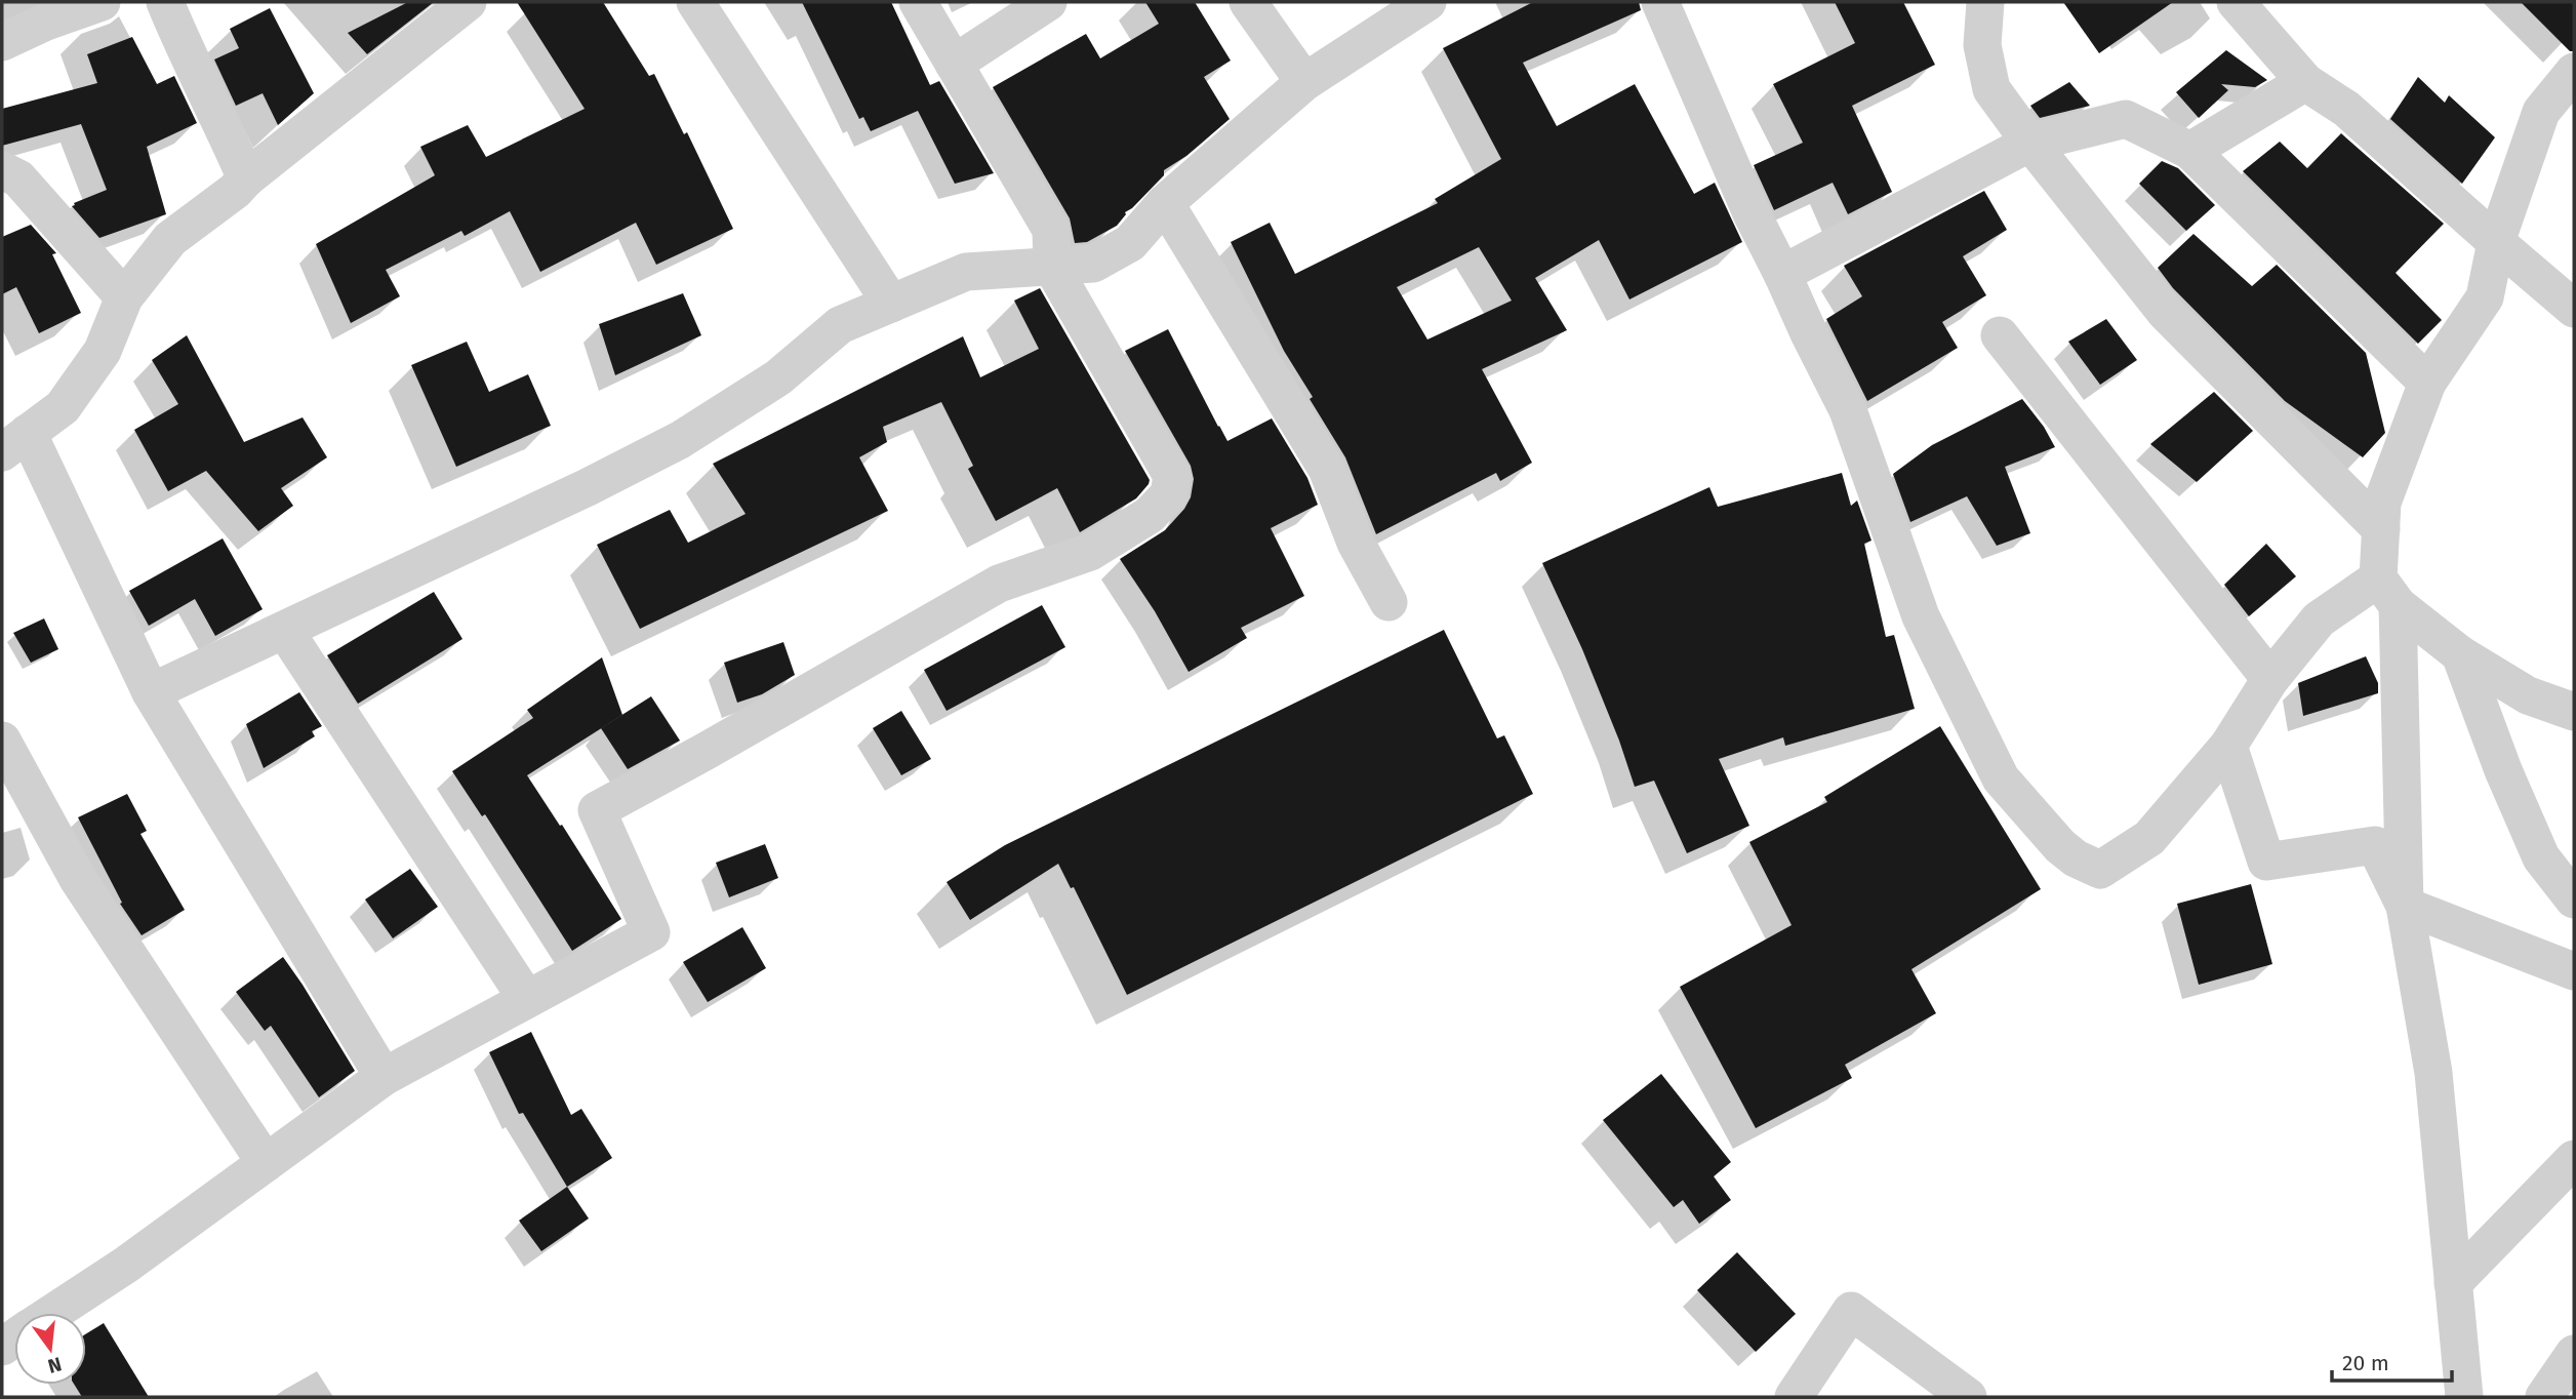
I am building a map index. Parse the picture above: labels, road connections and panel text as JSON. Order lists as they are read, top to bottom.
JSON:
{
  "scale_bar": "20 m",
  "north": "bottom"
}
